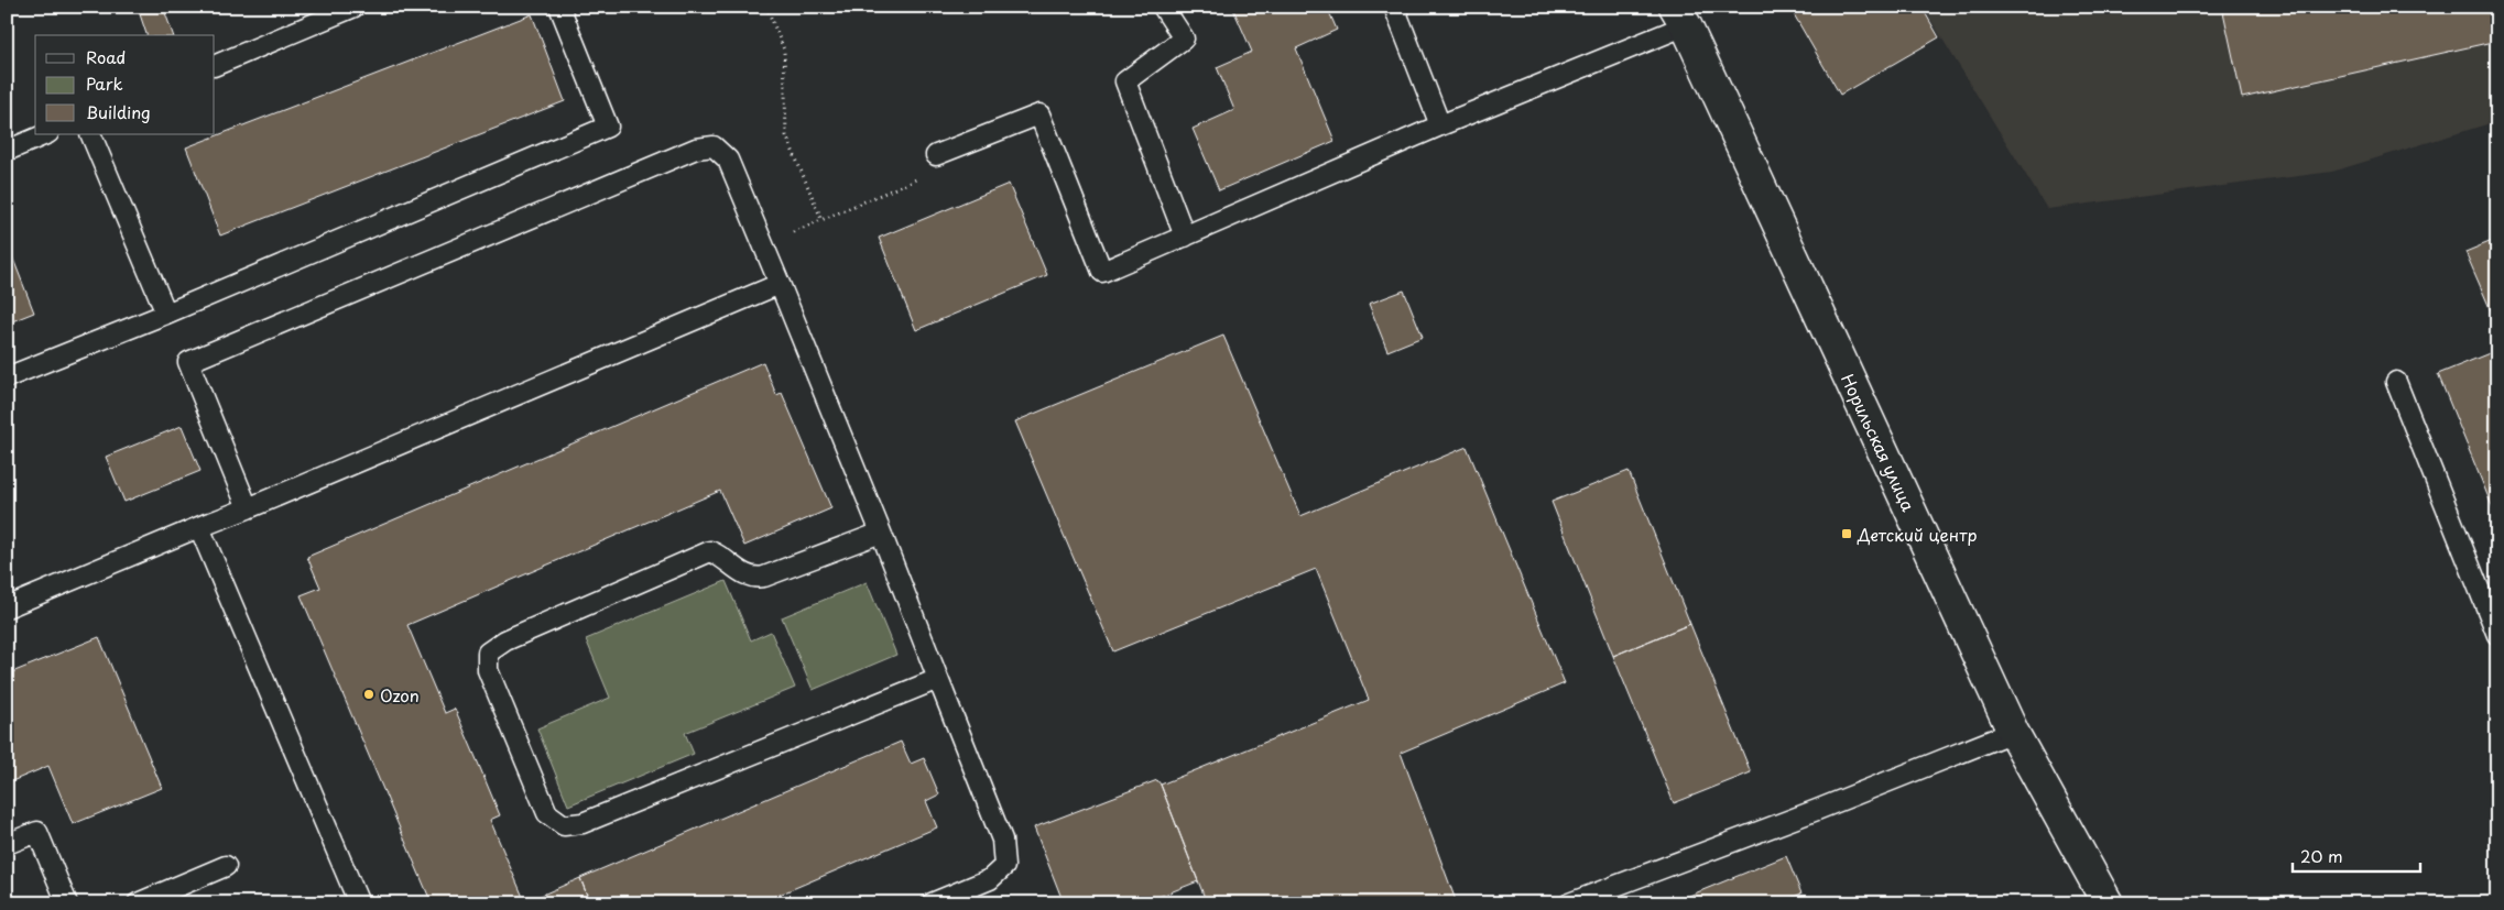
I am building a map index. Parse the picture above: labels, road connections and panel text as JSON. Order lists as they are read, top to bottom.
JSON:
{
  "streets": {
    "street": ["Норильская улица"]
  },
  "places": {
    "transit": ["Детский центр"],
    "other": ["Ozon"]
  },
  "legend": ["Road", "Park", "Building"],
  "scale_bar": "20 m"
}
